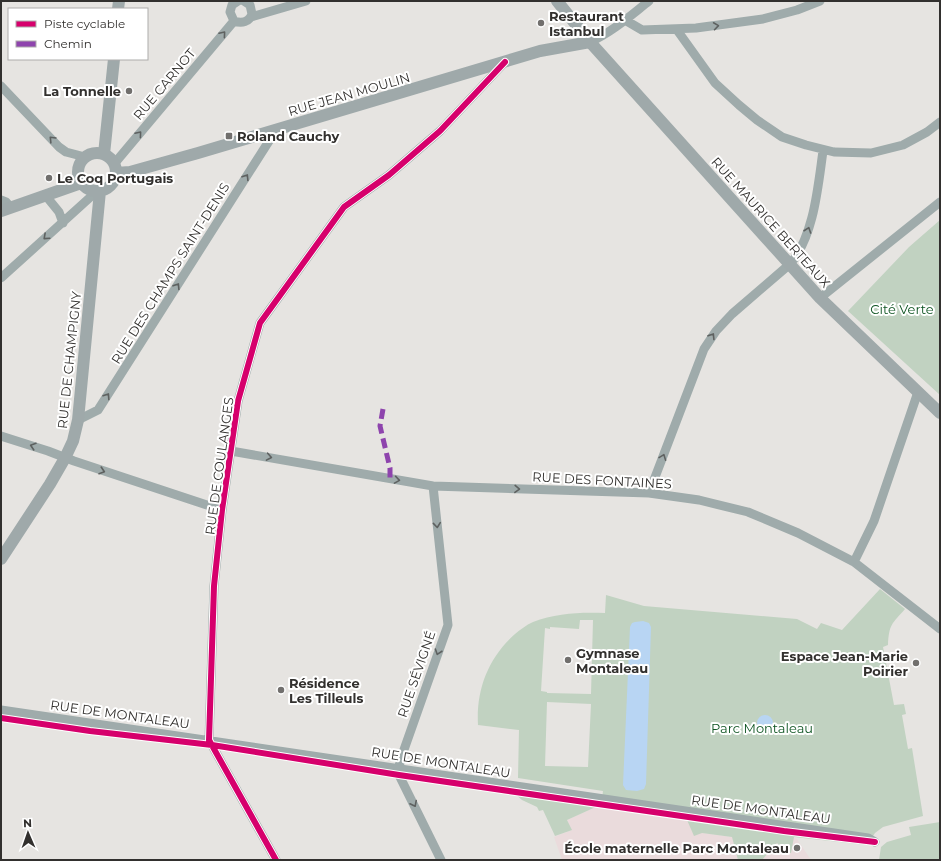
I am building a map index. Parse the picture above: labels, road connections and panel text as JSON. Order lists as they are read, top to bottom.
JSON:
{
  "streets": {
    "street": [
      "RUE CARNOT",
      "RUE JEAN MOULIN",
      "RUE MAURICE BERTEAUX",
      "RUE DES CHAMPS SAINT-DENIS",
      "RUE DE CHAMPIGNY",
      "RUE DE COULANGES",
      "RUE DES FONTAINES",
      "RUE SÉVIGNÉ",
      "RUE DE MONTALEAU"
    ]
  },
  "crossings": [
    ["RUE CARNOT", "RUE JEAN MOULIN"],
    ["RUE CARNOT", "RUE DE CHAMPIGNY"],
    ["RUE JEAN MOULIN", "RUE MAURICE BERTEAUX"],
    ["RUE JEAN MOULIN", "RUE DES CHAMPS SAINT-DENIS"],
    ["RUE JEAN MOULIN", "RUE DE CHAMPIGNY"],
    ["RUE JEAN MOULIN", "RUE DE COULANGES"],
    ["RUE DES CHAMPS SAINT-DENIS", "RUE DE CHAMPIGNY"],
    ["RUE DE COULANGES", "RUE DES FONTAINES"],
    ["RUE DE COULANGES", "RUE DE MONTALEAU"],
    ["RUE DES FONTAINES", "RUE SÉVIGNÉ"],
    ["RUE SÉVIGNÉ", "RUE DE MONTALEAU"]
  ],
  "one_way": [
    "RUE CARNOT",
    "RUE DES CHAMPS SAINT-DENIS",
    "RUE DES FONTAINES",
    "RUE SÉVIGNÉ"
  ],
  "parks": ["Cité Verte", "Parc Montaleau"],
  "places": {
    "other": [
      "Restaurant Istanbul",
      "La Tonnelle",
      "Le Coq Portugais",
      "Gymnase Montaleau",
      "Espace Jean-Marie Poirier",
      "Résidence Les Tilleuls",
      "École maternelle Parc Montaleau"
    ],
    "transit": ["Roland Cauchy"]
  },
  "legend": ["Piste cyclable", "Chemin"],
  "north": "top"
}
